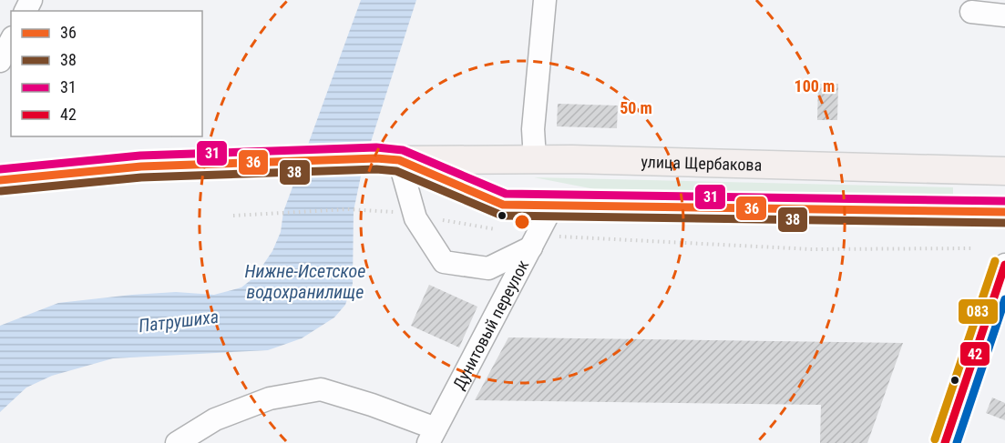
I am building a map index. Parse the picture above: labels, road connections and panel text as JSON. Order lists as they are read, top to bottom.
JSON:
{
  "streets": {
    "main road": ["улица Щербакова"],
    "street": ["Дунитовый переулок"]
  },
  "crossings": [
    ["улица Щербакова", "Дунитовый переулок"]
  ],
  "water": ["Нижне-Исетское водохранилище", "Патрушиха"],
  "lines": [
    "transit line 31",
    "transit line 36",
    "transit line 38",
    "transit line 083",
    "transit line 42"
  ],
  "legend": [
    "36",
    "38",
    "31",
    "42"
  ],
  "rings": ["100 m", "50 m"]
}
